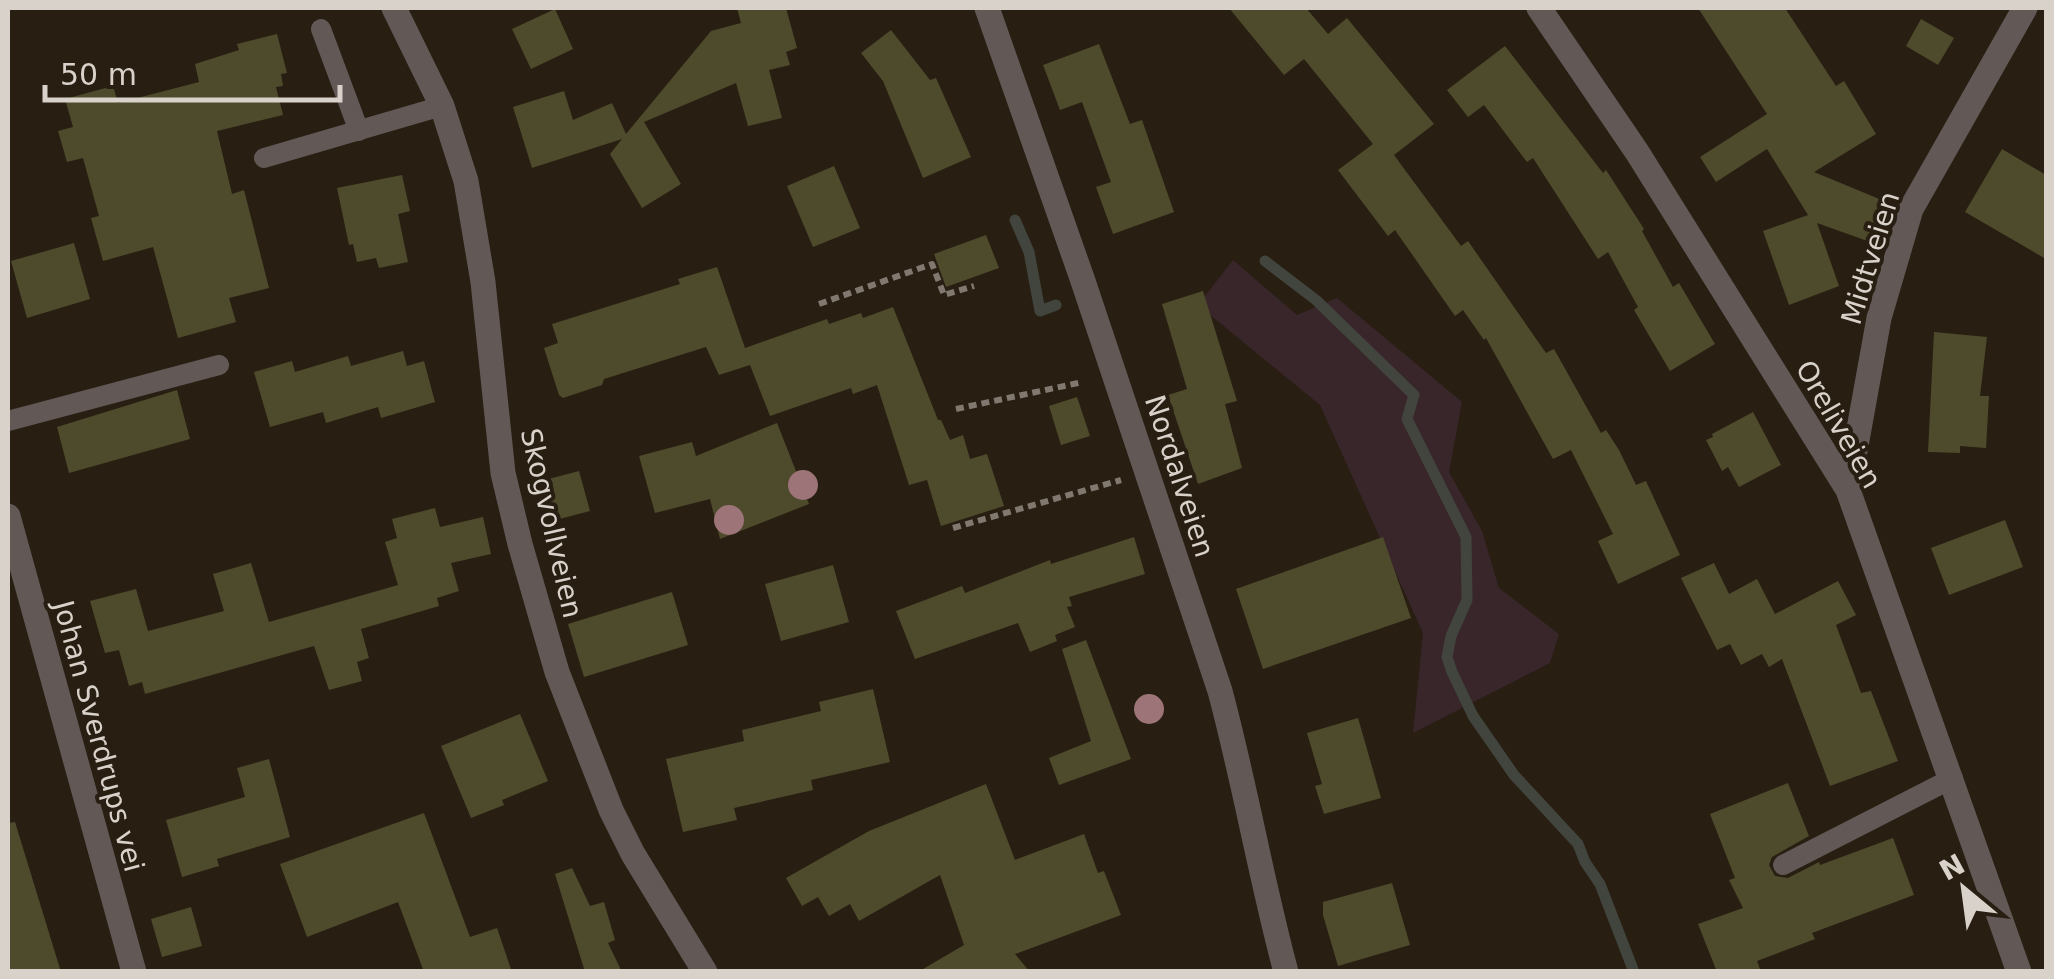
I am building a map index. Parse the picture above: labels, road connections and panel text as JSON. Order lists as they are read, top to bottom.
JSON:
{
  "streets": {
    "street": [
      "Midtveien",
      "Oreliveien",
      "Nordalveien",
      "Skogvollveien",
      "Johan Sverdrups vei"
    ]
  },
  "crossings": [
    ["Midtveien", "Oreliveien"]
  ],
  "scale_bar": "50 m",
  "north": "top left"
}
